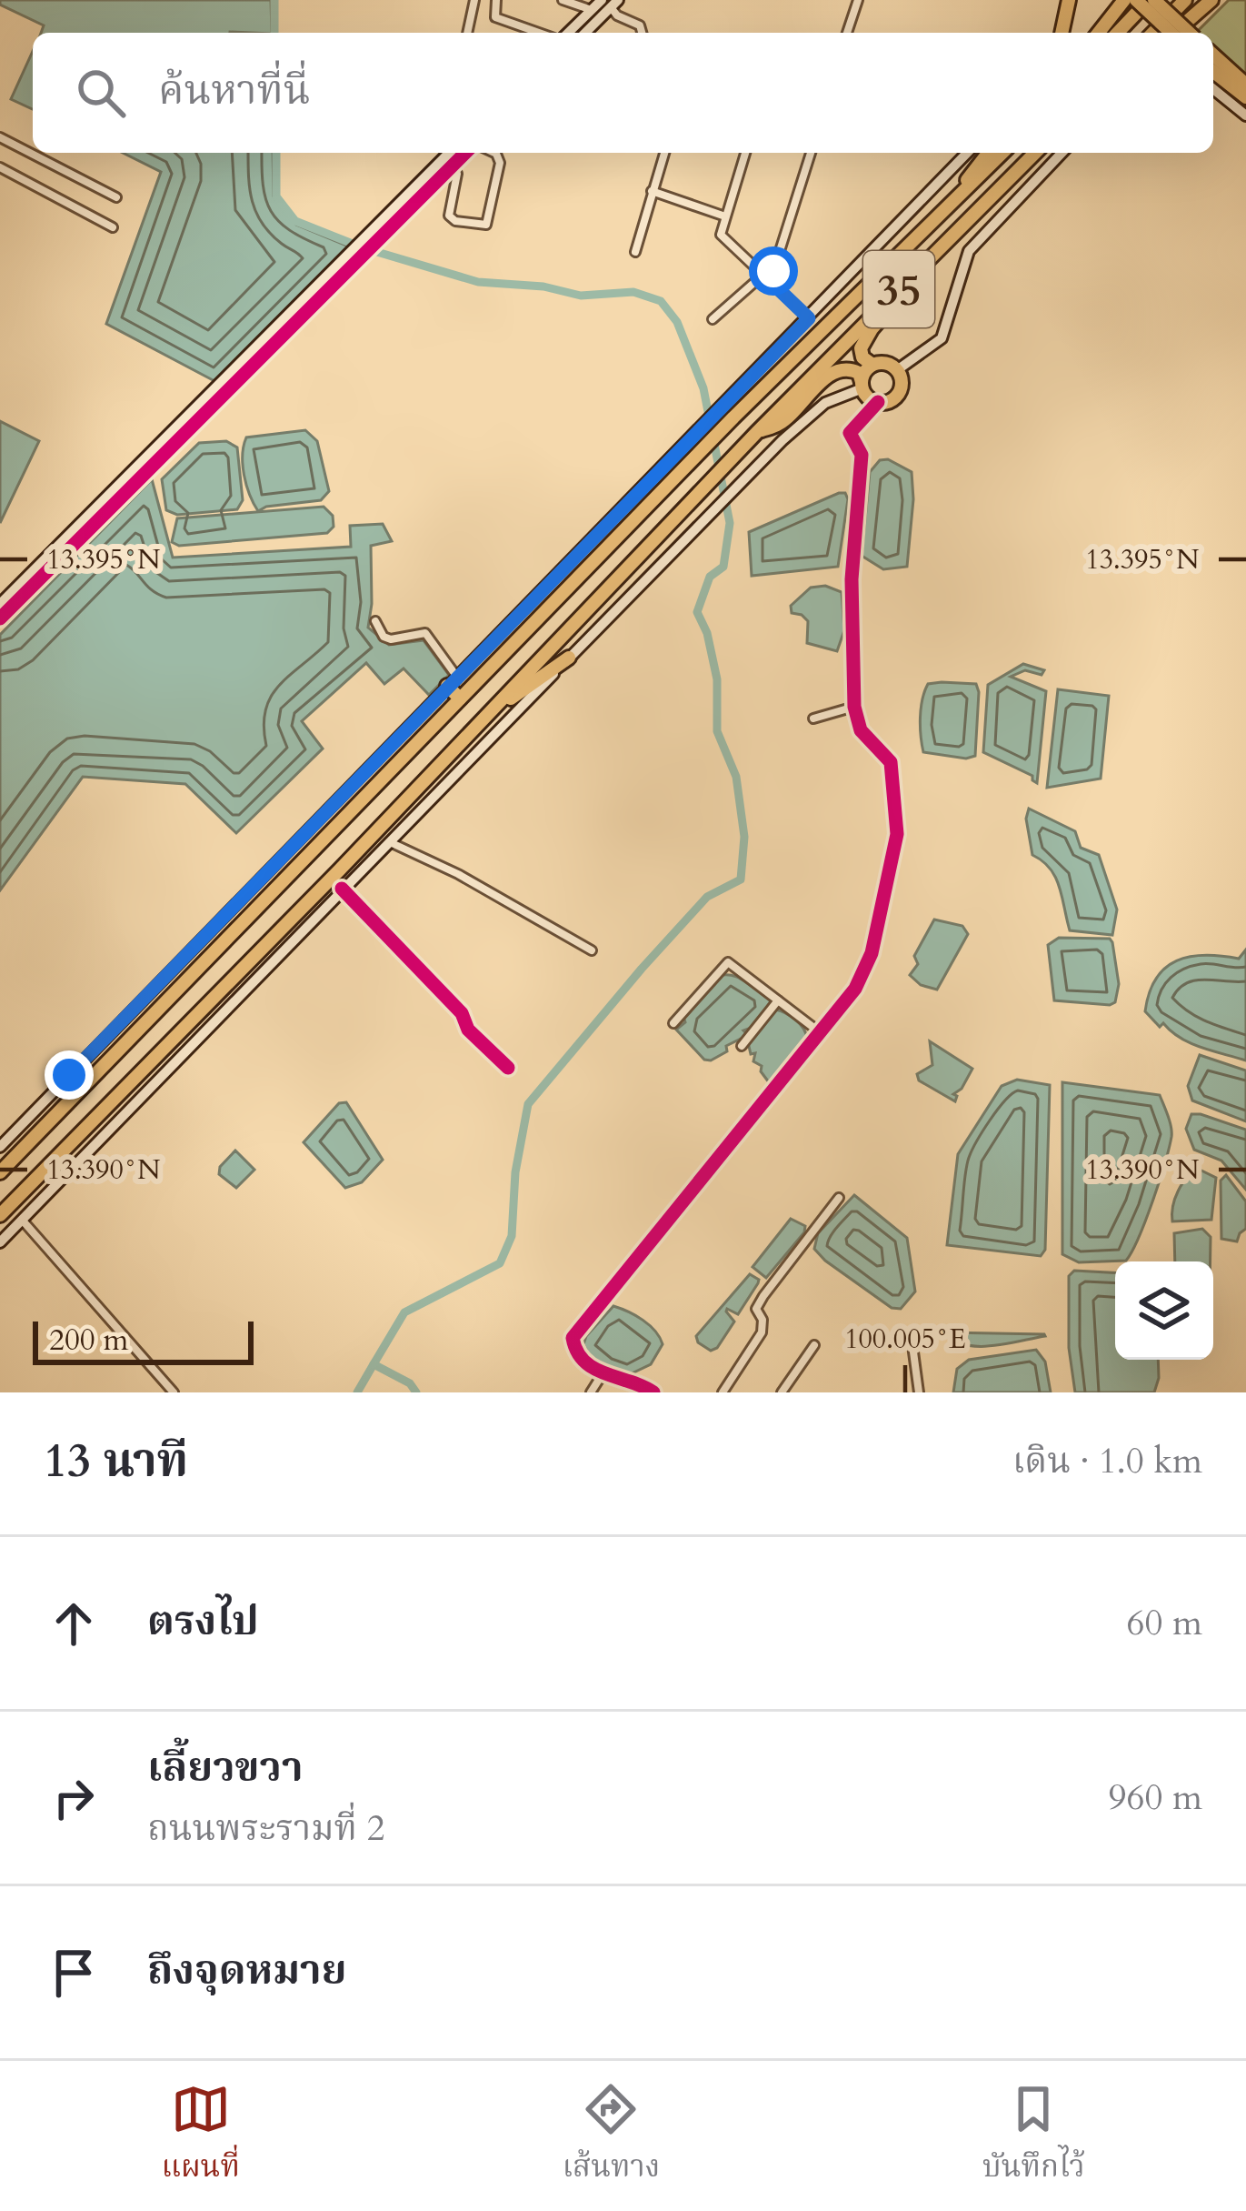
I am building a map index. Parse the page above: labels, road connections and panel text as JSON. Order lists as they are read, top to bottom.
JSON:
{
  "streets": {
    "highway": ["35"]
  },
  "scale_bar": "200 m",
  "page": {
    "search": "ค้นหาที่นี่",
    "scale": "200 m",
    "heading": ["13 นาที", "เดิน · 1.0 km"],
    "list": [
      ["ตรงไป", "60 m"],
      ["เลี้ยวขวา", "ถนนพระรามที่ 2", "960 m"],
      "ถึงจุดหมาย"
    ],
    "nav": ["แผนที่", "เส้นทาง", "บันทึกไว้"]
  },
  "coordinates": ["13.395°N", "13.390°N", "100.005°E"]
}
